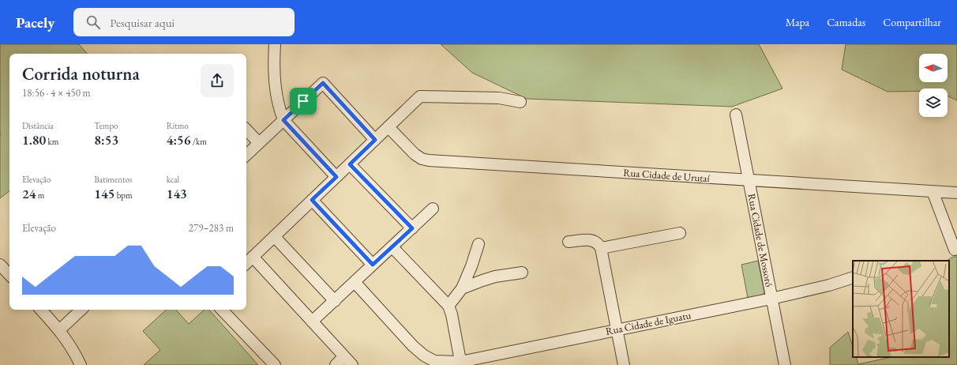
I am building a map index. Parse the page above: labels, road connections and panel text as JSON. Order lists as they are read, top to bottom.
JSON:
{
  "streets": {
    "street": ["Rua Cidade de Urutaí", "Rua Cidade de Mossoró", "Rua Cidade de Iguatu"]
  },
  "crossings": [
    ["Rua Cidade de Urutaí", "Rua Cidade de Mossoró"],
    ["Rua Cidade de Mossoró", "Rua Cidade de Iguatu"]
  ],
  "north": "left",
  "page": {
    "header": "Pacely",
    "search": "Pesquisar aqui",
    "nav": ["Mapa", "Camadas", "Compartilhar"],
    "heading": ["Corrida noturna", "18:56 · 4 × 450 m"],
    "stats": [
      ["Distância", "1.80 km"],
      ["Tempo", "8:53"],
      ["Ritmo", "4:56 /km"],
      ["Elevação", "24 m"],
      ["Batimentos", "145 bpm"],
      ["kcal", "143"]
    ],
    "chart": ["Elevação", "279–283 m"]
  }
}
